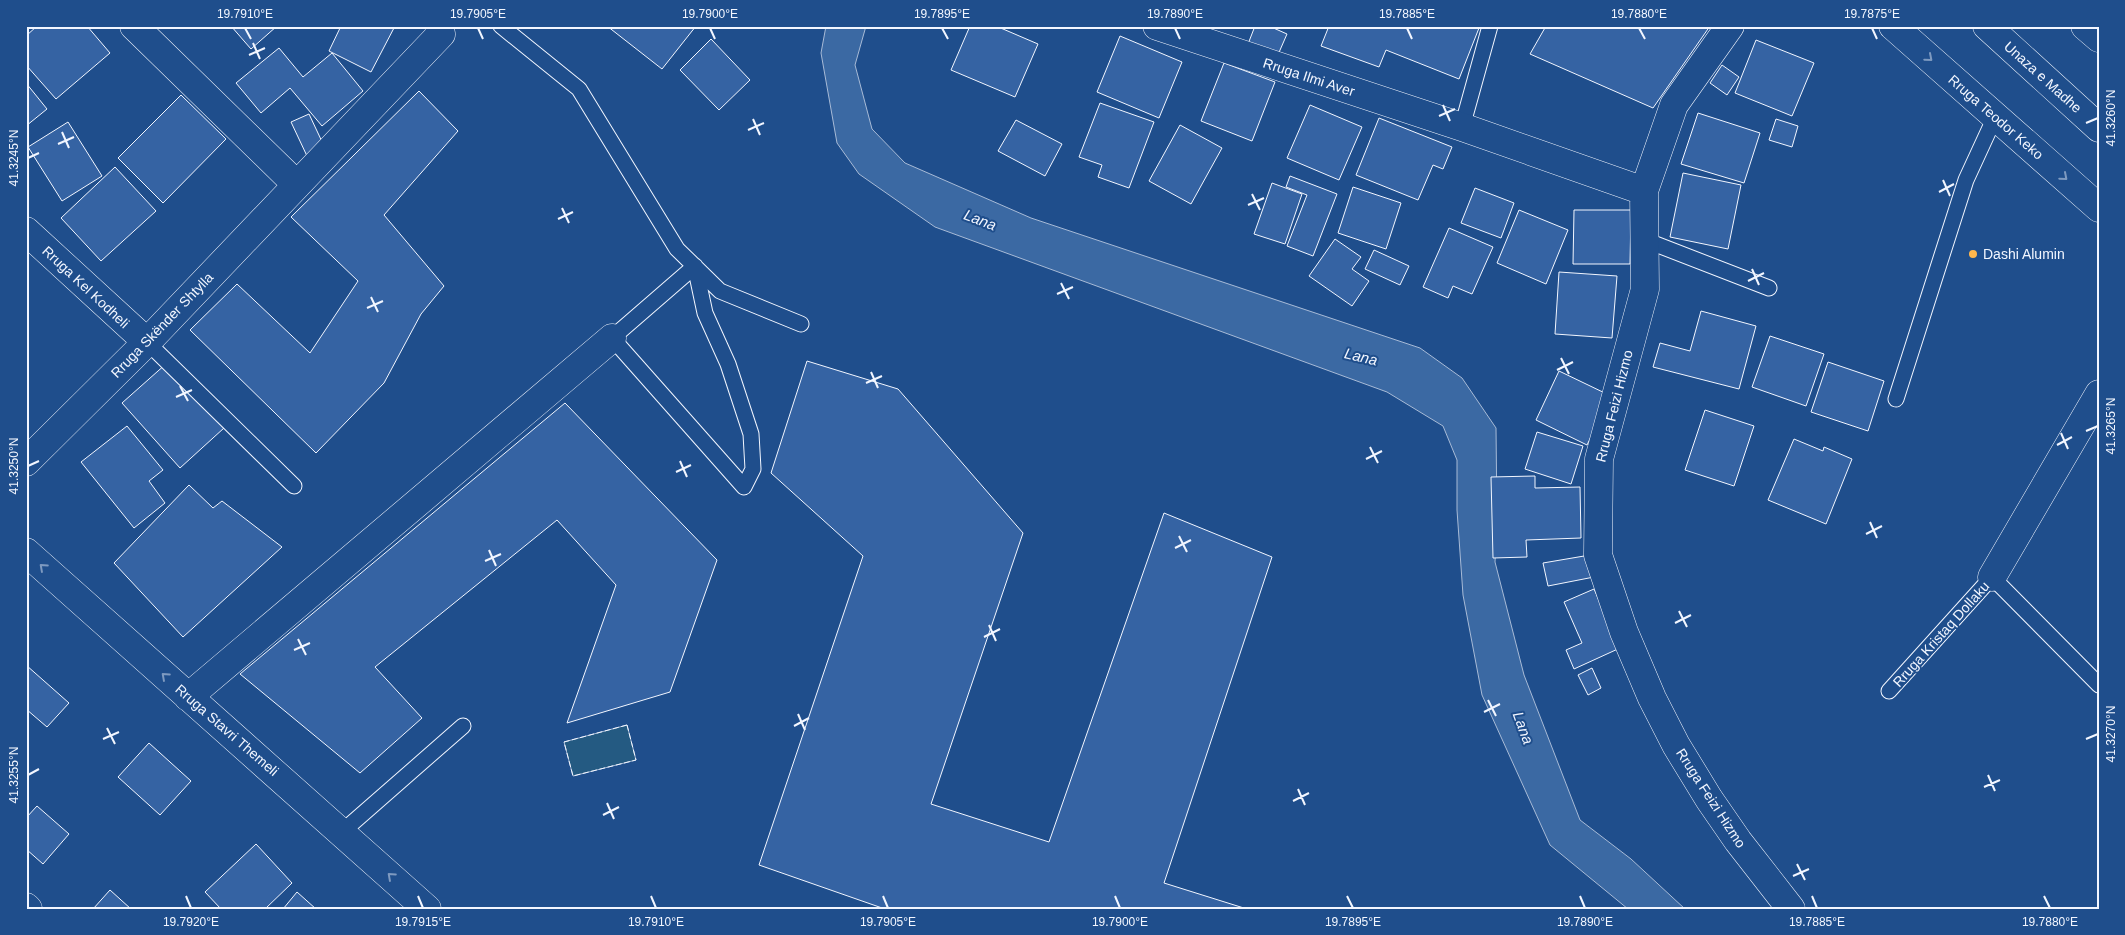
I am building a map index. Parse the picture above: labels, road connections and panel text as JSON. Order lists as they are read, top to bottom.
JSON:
{
  "streets": {
    "main road": [
      "Rruga Ilmi Aver",
      "Unaza e Madhe",
      "Rruga Teodor Keko",
      "Rruga Kel Kodheli",
      "Rruga Skënder Shtylla",
      "Rruga Feizi Hizmo",
      "Rruga Kristaq Dollaku",
      "Rruga Stavri Themeli"
    ]
  },
  "crossings": [
    ["Rruga Ilmi Aver", "Rruga Feizi Hizmo"],
    ["Rruga Kel Kodheli", "Rruga Skënder Shtylla"]
  ],
  "one_way": ["Rruga Teodor Keko", "Rruga Stavri Themeli"],
  "water": ["Lana"],
  "places": ["Dashi Alumin"],
  "coordinates": [
    "19.7910°E",
    "19.7905°E",
    "19.7900°E",
    "19.7895°E",
    "19.7890°E",
    "19.7885°E",
    "19.7880°E",
    "19.7875°E",
    "41.3260°N",
    "41.3245°N",
    "41.3265°N",
    "41.3250°N",
    "41.3270°N",
    "41.3255°N",
    "19.7920°E",
    "19.7915°E"
  ]
}
